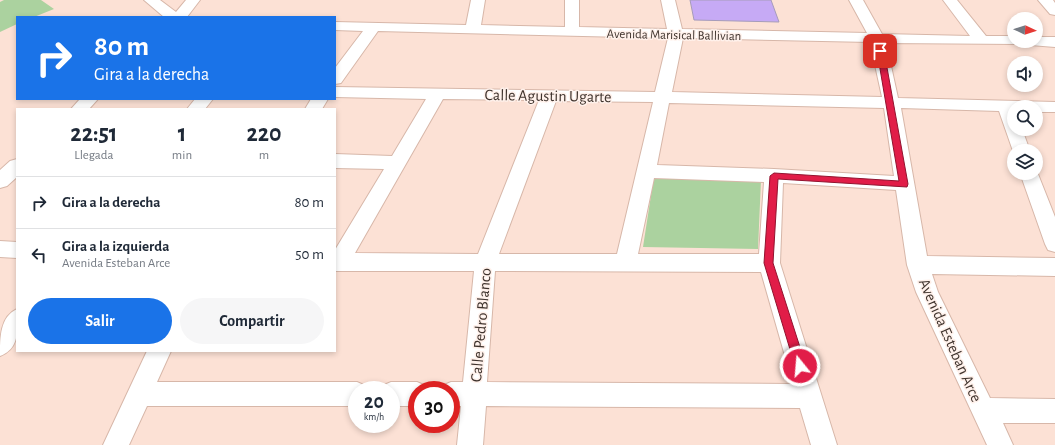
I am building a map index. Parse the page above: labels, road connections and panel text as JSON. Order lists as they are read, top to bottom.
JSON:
{
  "streets": {
    "street": [
      "Avenida Marisical Ballivian",
      "Calle Agustin Ugarte",
      "Calle Pedro Blanco",
      "Avenida Esteban Arce"
    ]
  },
  "crossings": [
    ["Avenida Marisical Ballivian", "Avenida Esteban Arce"],
    ["Calle Agustin Ugarte", "Calle Pedro Blanco"],
    ["Calle Agustin Ugarte", "Avenida Esteban Arce"]
  ],
  "north": "right",
  "page": {
    "turn": ["80 m", "Gira a la derecha"],
    "eta": [
      "22:51",
      "Llegada",
      "1",
      "min",
      "220",
      "m"
    ],
    "list": [
      {
        "name": "Gira a la derecha",
        "value": "80 m"
      },
      {
        "name": "Gira a la izquierda",
        "note": "Avenida Esteban Arce",
        "value": "50 m"
      }
    ],
    "buttons": ["Salir", "Compartir"],
    "speed": "20 km/h",
    "limit": "30"
  }
}
